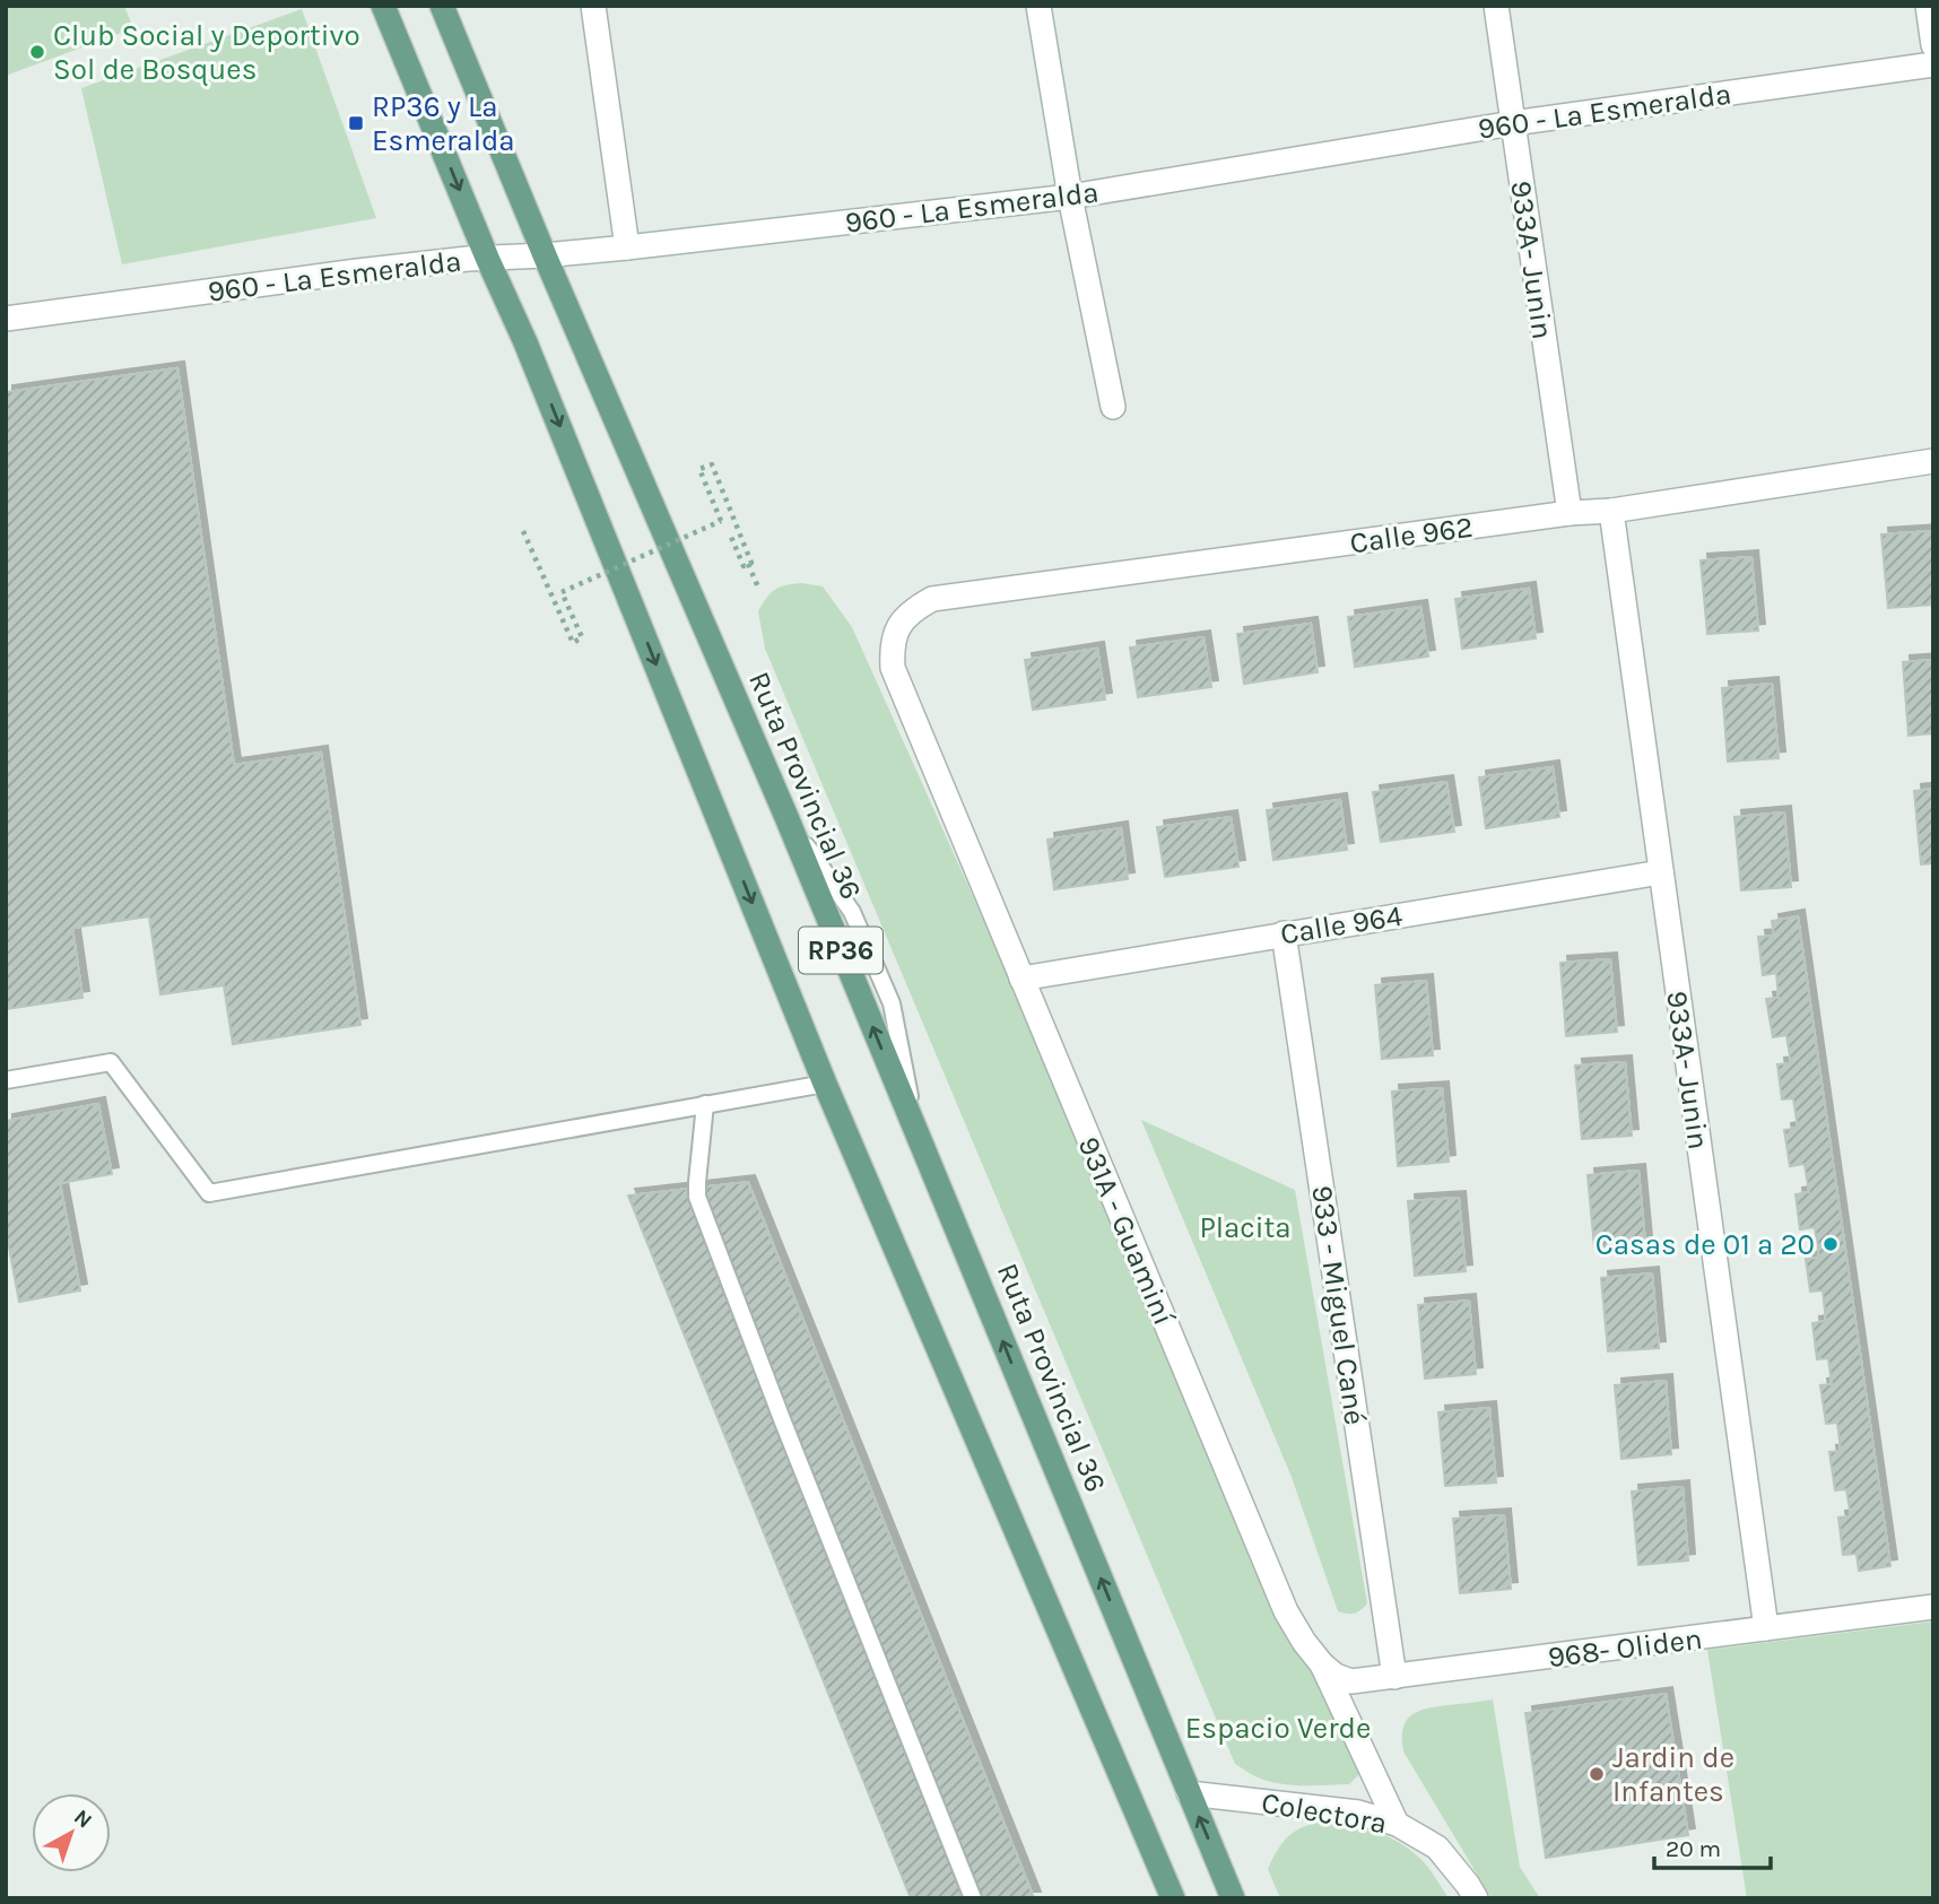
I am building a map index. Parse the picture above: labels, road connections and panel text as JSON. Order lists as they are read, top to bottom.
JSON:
{
  "streets": {
    "main road": ["Ruta Provincial 36", "RP36"],
    "street": [
      "960 - La Esmeralda",
      "933A- Junin",
      "Calle 962",
      "Calle 964",
      "931A - Guaminí",
      "933 - Miguel Cané",
      "968- Oliden",
      "Colectora"
    ]
  },
  "crossings": [
    ["960 - La Esmeralda", "933A- Junin"],
    ["960 - La Esmeralda", "Ruta Provincial 36"],
    ["960 - La Esmeralda", "RP36"],
    ["933A- Junin", "Calle 962"],
    ["933A- Junin", "Calle 964"],
    ["933A- Junin", "968- Oliden"],
    ["Calle 962", "931A - Guaminí"],
    ["Ruta Provincial 36", "Colectora"],
    ["Calle 964", "931A - Guaminí"],
    ["Calle 964", "933 - Miguel Cané"],
    ["931A - Guaminí", "968- Oliden"],
    ["931A - Guaminí", "Colectora"],
    ["933 - Miguel Cané", "968- Oliden"]
  ],
  "parks": ["Placita", "Espacio Verde"],
  "places": {
    "other": ["Club Social y Deportivo Sol de Bosques", "Casas de 01 a 20", "Jardin de Infantes"],
    "transit": ["RP36 y La Esmeralda"]
  },
  "scale_bar": "20 m",
  "north": "top right"
}
